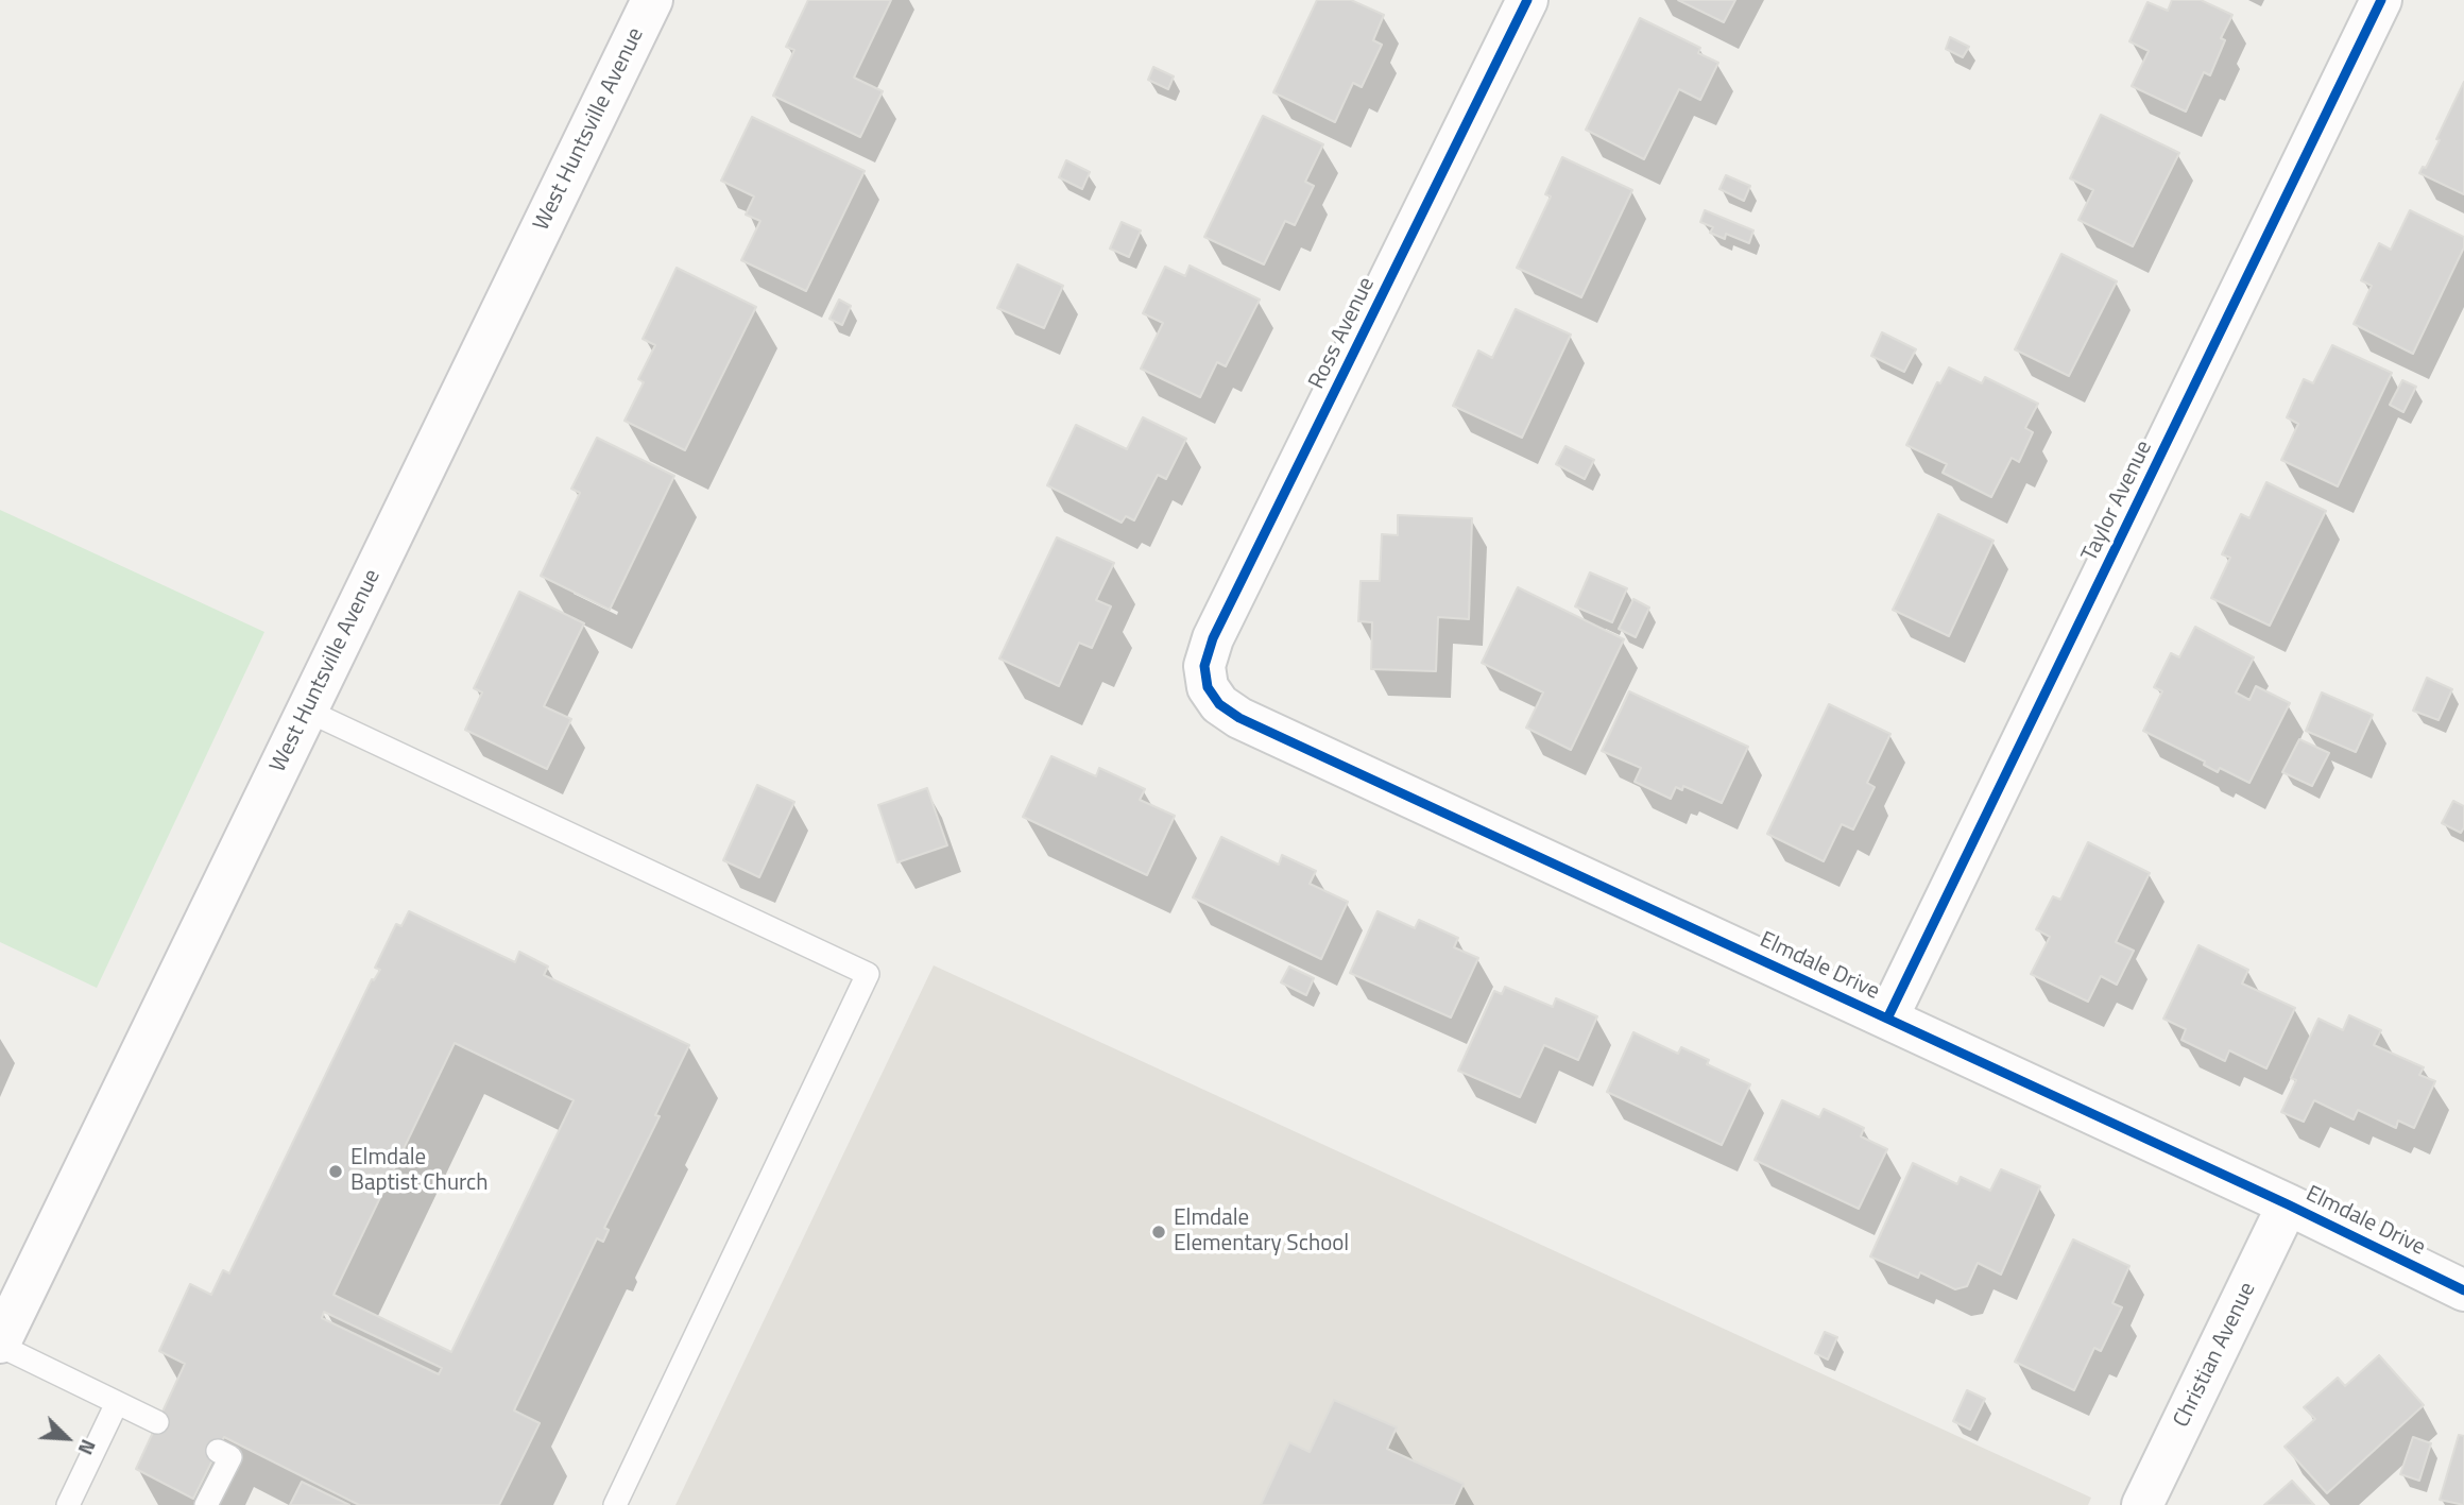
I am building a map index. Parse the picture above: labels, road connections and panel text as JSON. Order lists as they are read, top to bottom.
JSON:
{
  "streets": {
    "street": [
      "West Huntsville Avenue",
      "Ross Avenue",
      "Taylor Avenue",
      "Elmdale Drive",
      "Christian Avenue"
    ]
  },
  "crossings": [
    ["Ross Avenue", "Elmdale Drive"],
    ["Taylor Avenue", "Elmdale Drive"],
    ["Elmdale Drive", "Christian Avenue"]
  ],
  "places": ["Elmdale Baptist Church", "Elmdale Elementary School"],
  "north": "bottom right"
}
